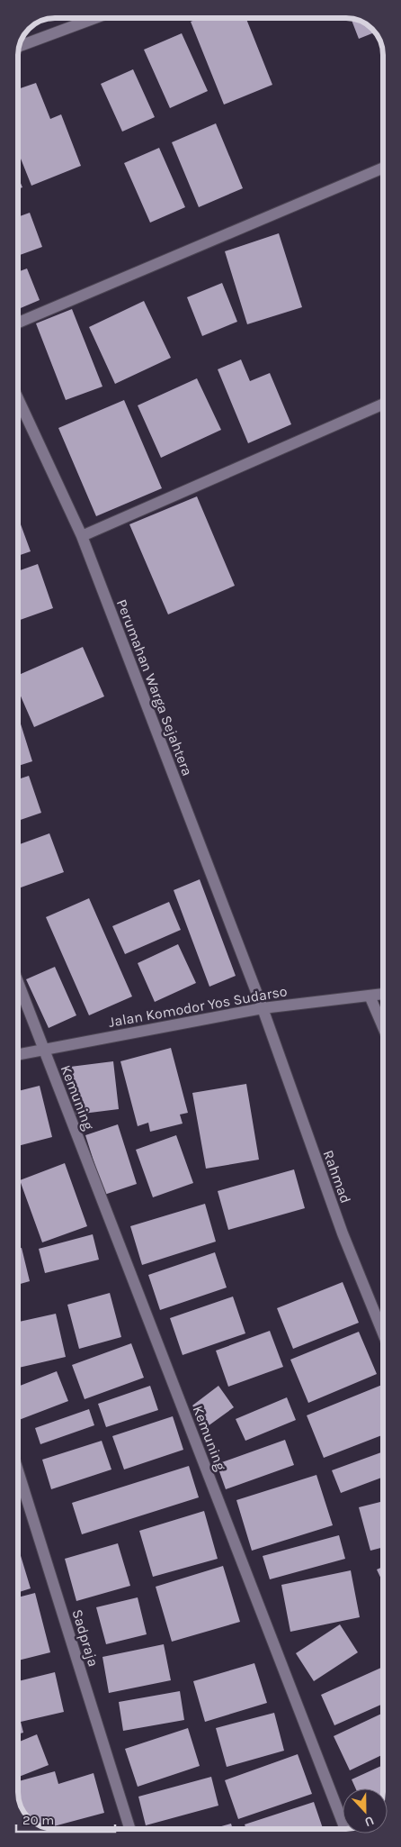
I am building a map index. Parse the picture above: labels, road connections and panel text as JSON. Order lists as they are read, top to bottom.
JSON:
{
  "streets": {
    "street": [
      "Perumahan Warga Sejahtera",
      "Jalan Komodor Yos Sudarso",
      "Kemuning",
      "Rahmad",
      "Sadpraja"
    ]
  },
  "crossings": [
    ["Perumahan Warga Sejahtera", "Jalan Komodor Yos Sudarso"],
    ["Perumahan Warga Sejahtera", "Rahmad"],
    ["Jalan Komodor Yos Sudarso", "Kemuning"],
    ["Jalan Komodor Yos Sudarso", "Rahmad"]
  ],
  "scale_bar": "20 m",
  "north": "bottom"
}
